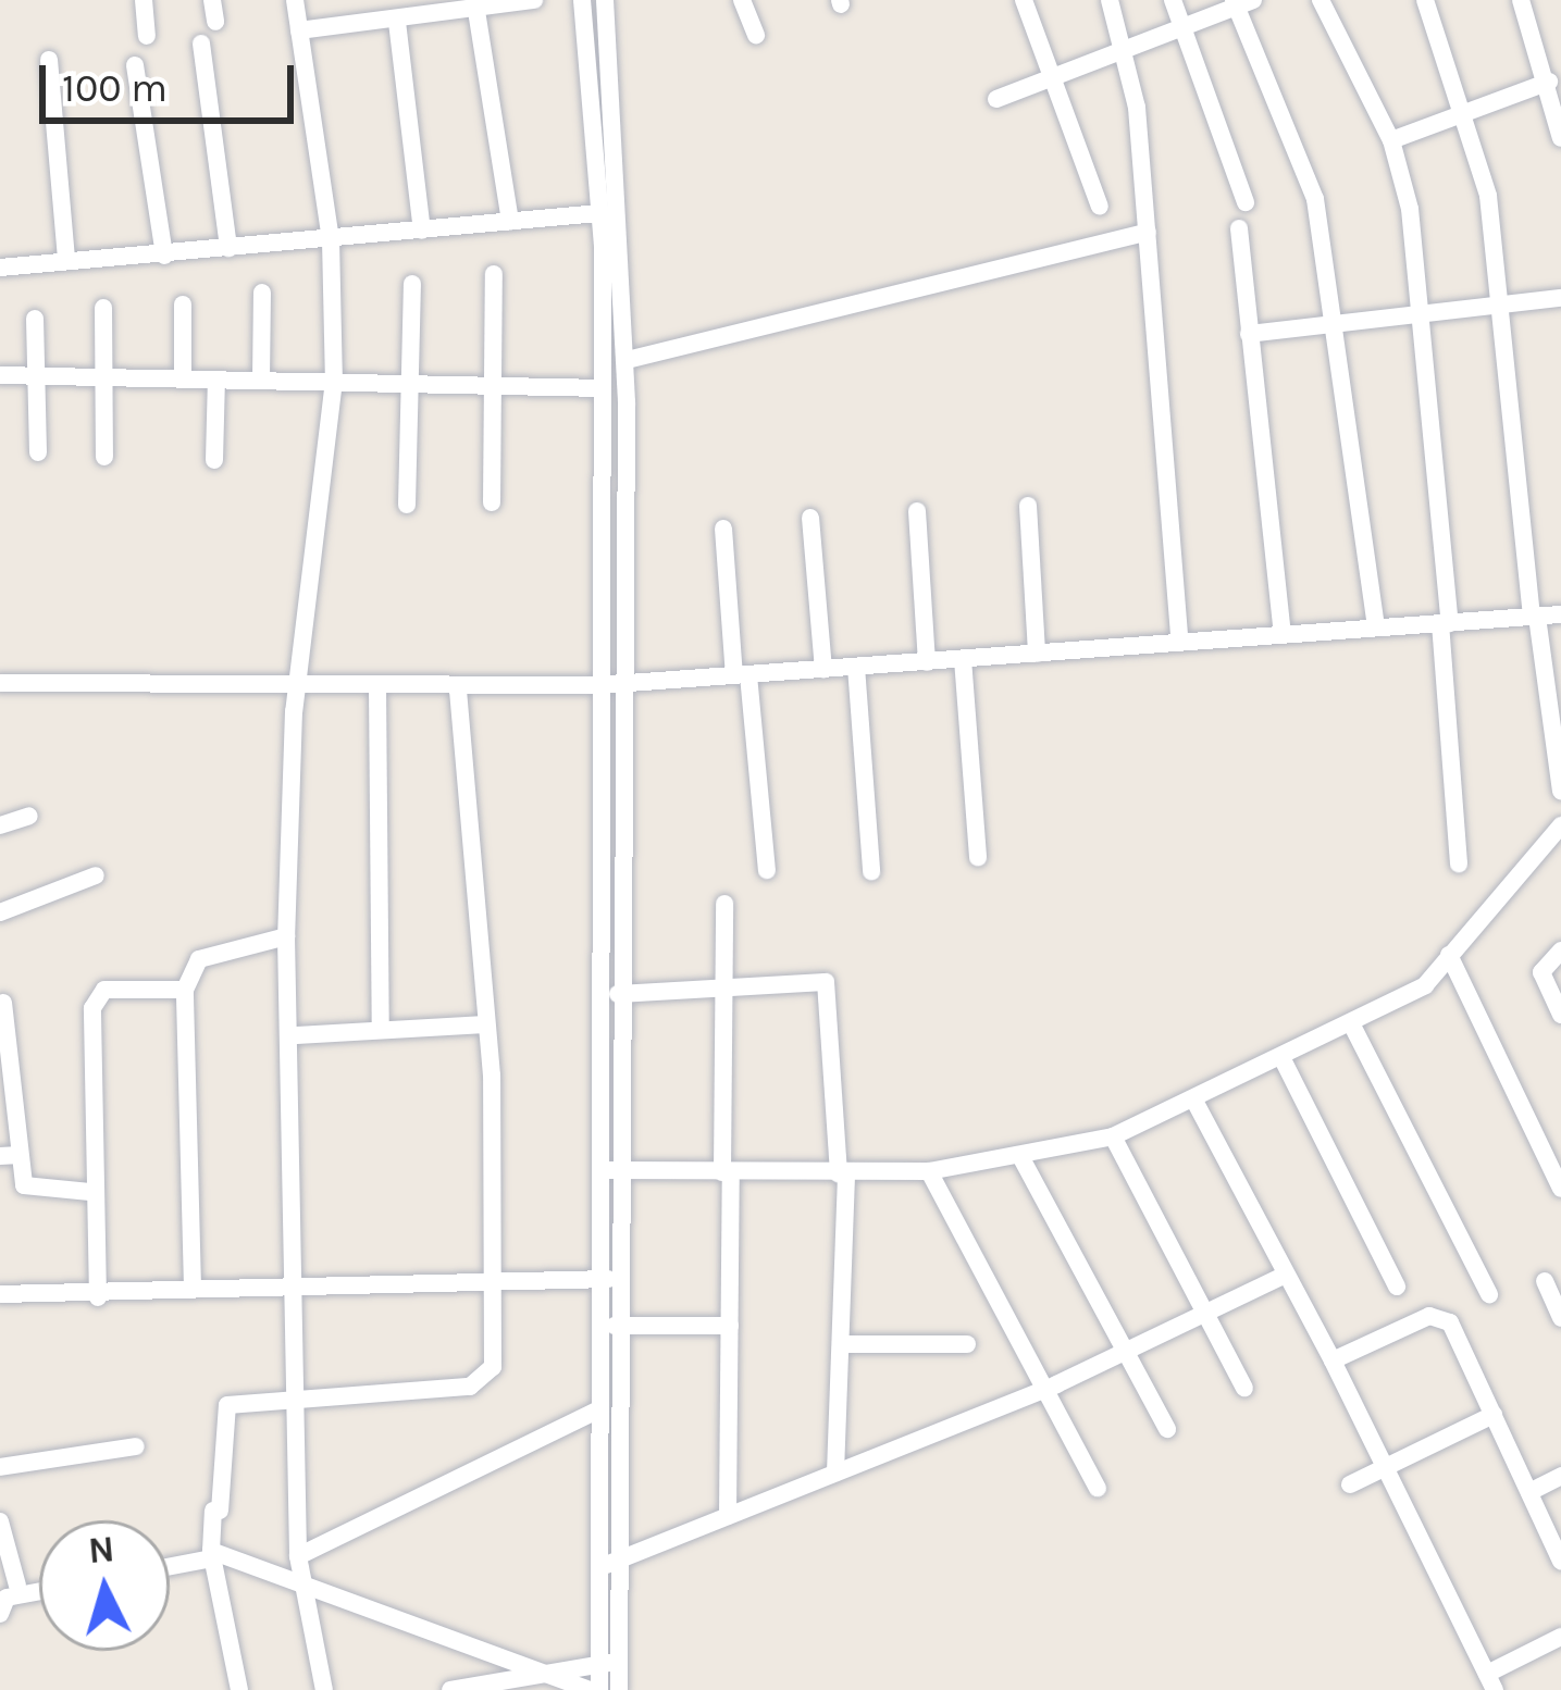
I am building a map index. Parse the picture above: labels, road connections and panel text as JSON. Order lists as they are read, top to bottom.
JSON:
{
  "scale_bar": "100 m",
  "north": "top"
}
